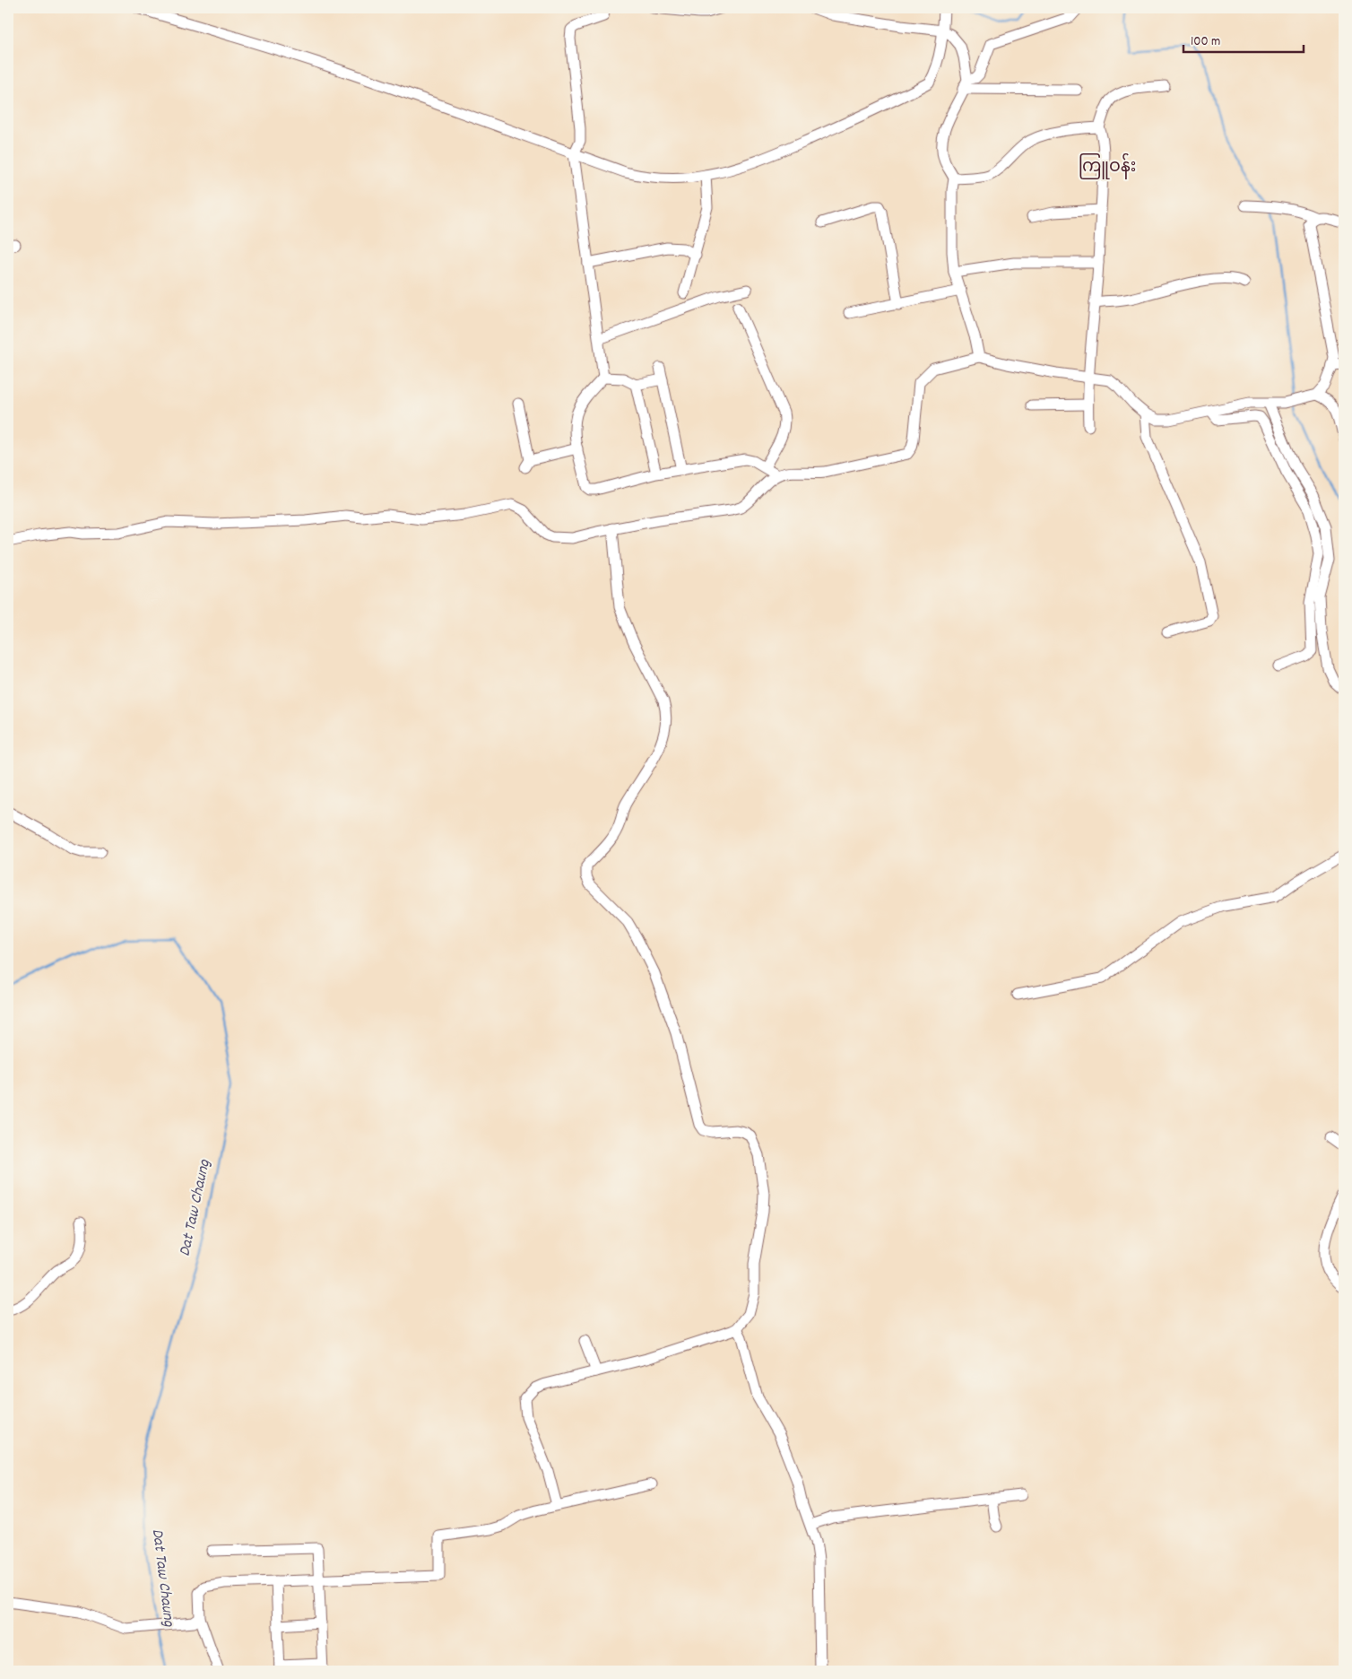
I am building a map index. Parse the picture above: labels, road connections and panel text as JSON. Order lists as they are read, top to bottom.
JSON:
{
  "districts": ["ကြူဝန်း"],
  "water": ["Dat Taw Chaung"],
  "scale_bar": "100 m"
}
